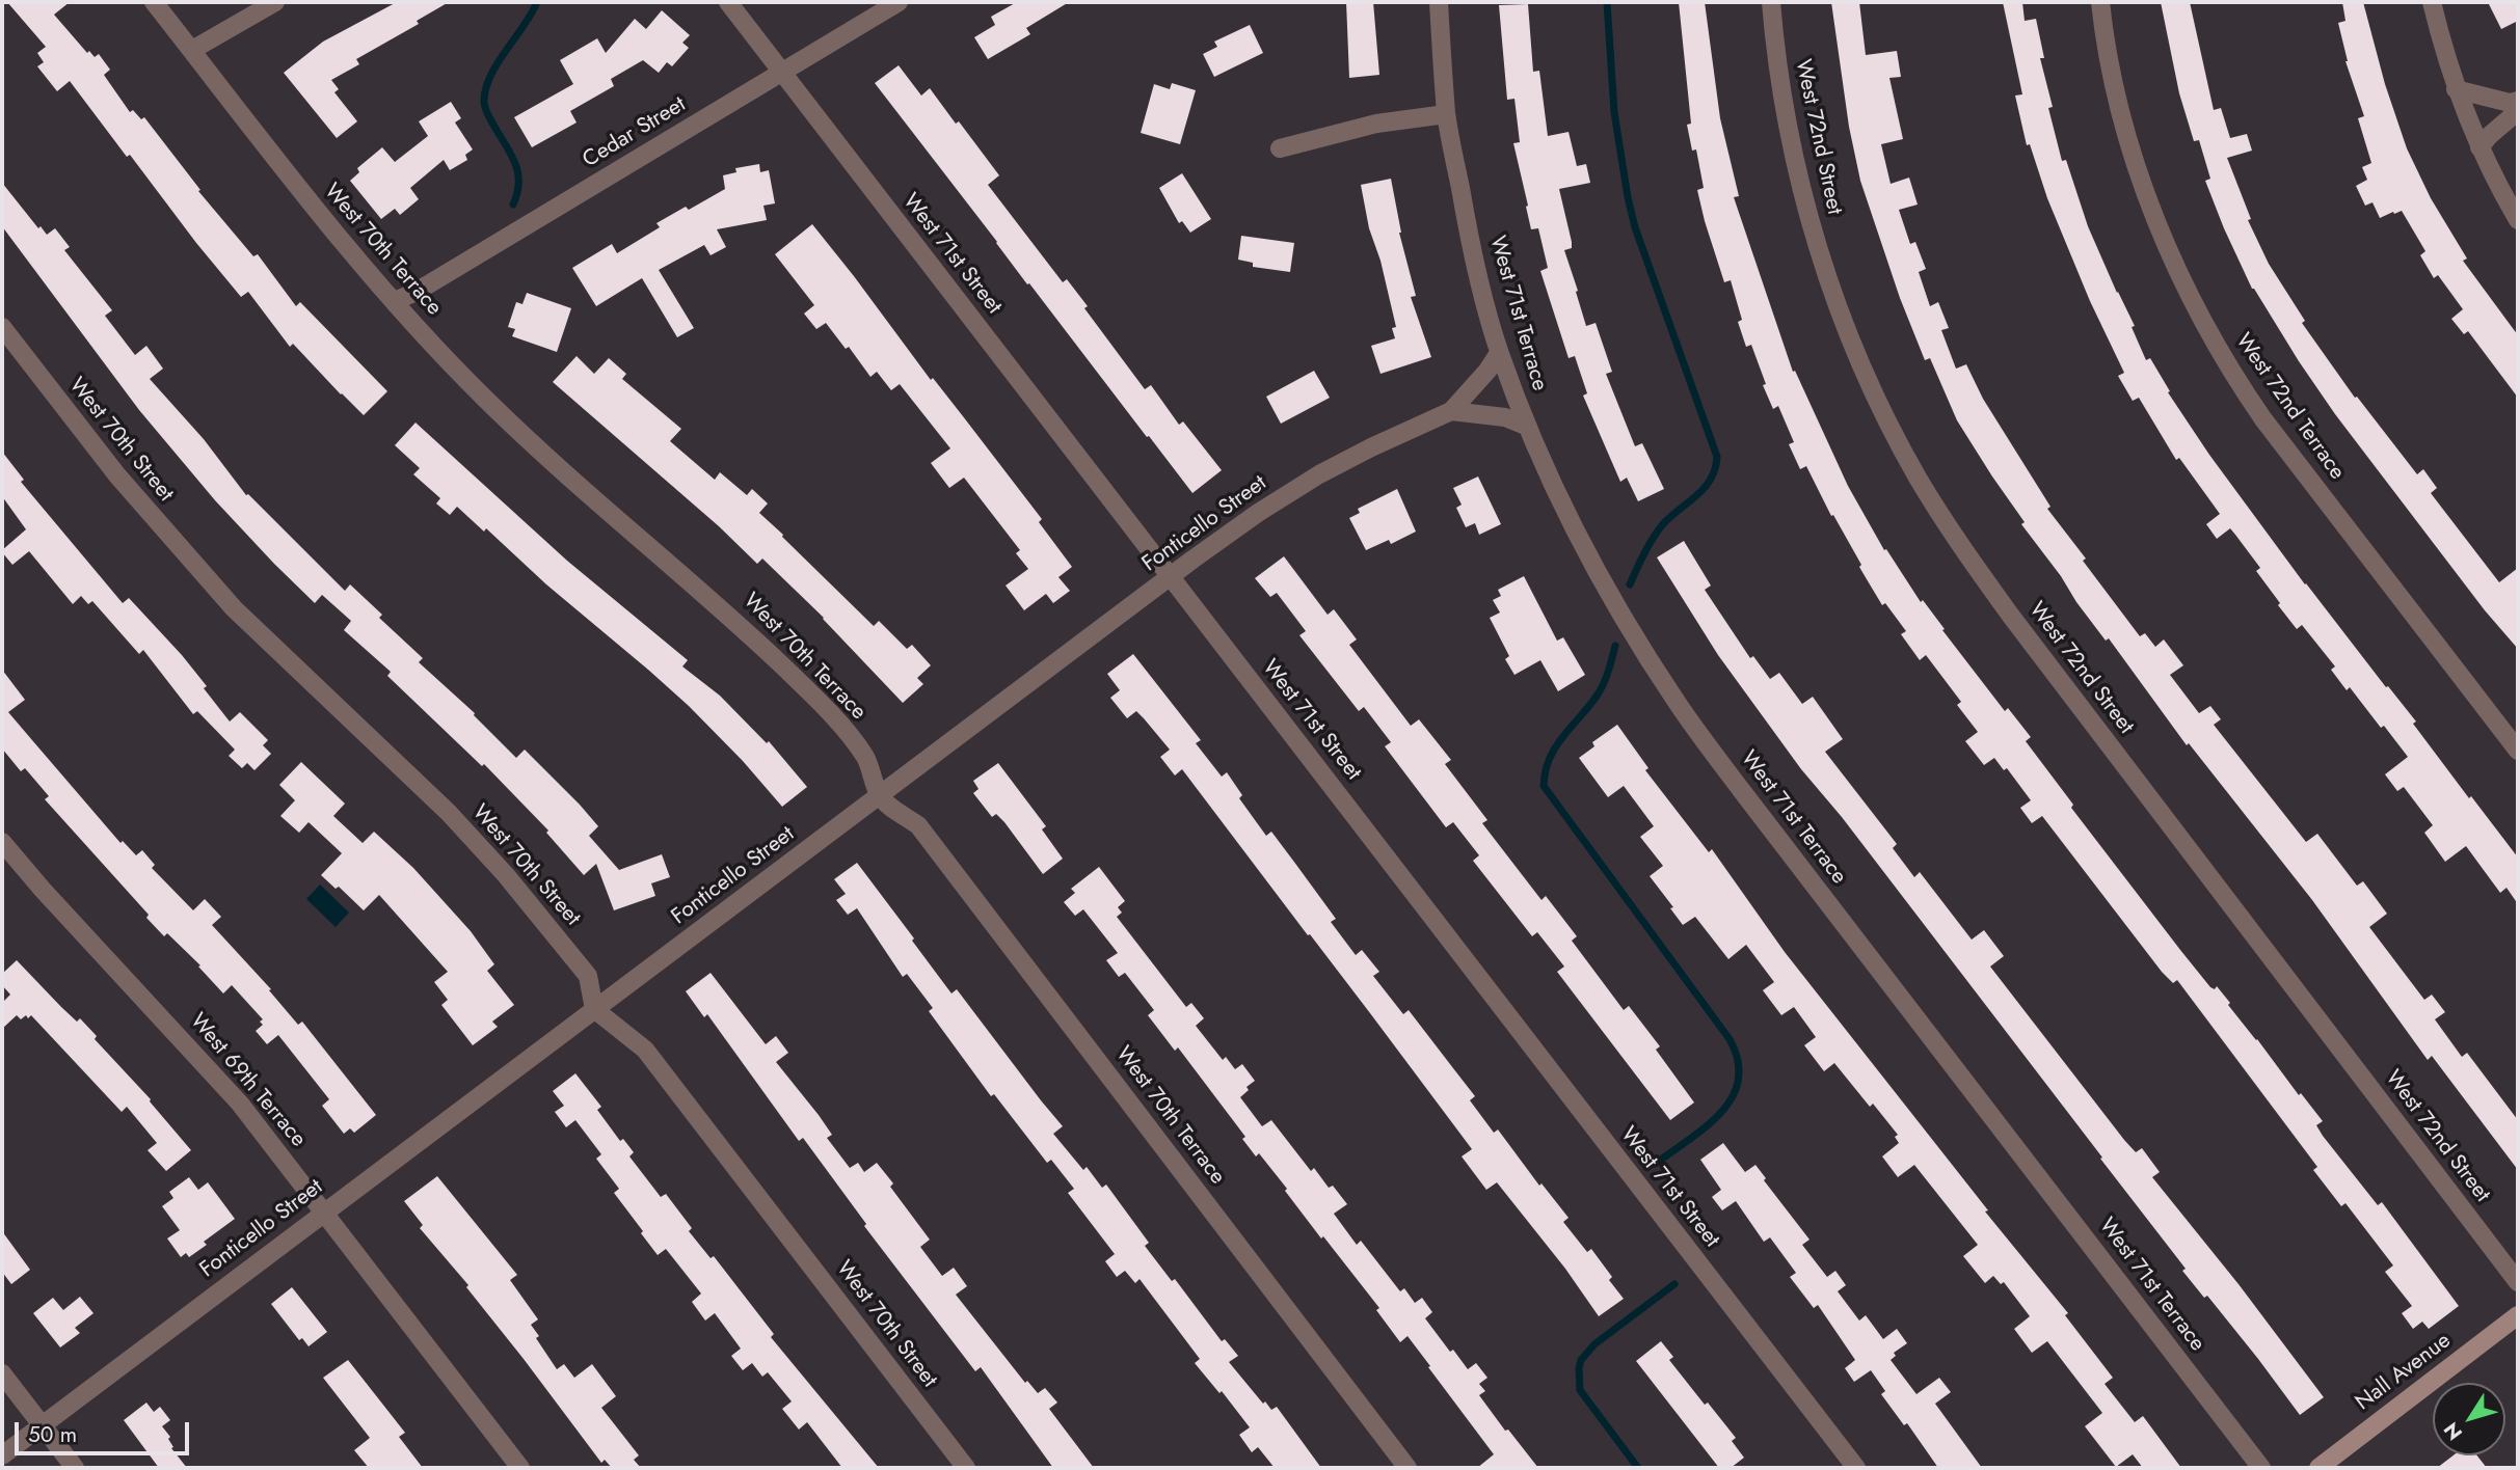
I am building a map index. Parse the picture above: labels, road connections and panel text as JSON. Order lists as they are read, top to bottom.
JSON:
{
  "streets": {
    "main road": ["Nall Avenue"],
    "street": [
      "Cedar Street",
      "West 72nd Street",
      "West 70th Terrace",
      "West 71st Street",
      "West 71st Terrace",
      "West 72nd Terrace",
      "West 70th Street",
      "Fonticello Street",
      "West 69th Terrace"
    ]
  },
  "crossings": [
    ["Cedar Street", "West 70th Terrace"],
    ["Cedar Street", "West 71st Street"],
    ["West 70th Terrace", "Fonticello Street"],
    ["West 71st Street", "Fonticello Street"],
    ["West 71st Terrace", "Fonticello Street"],
    ["West 70th Street", "Fonticello Street"],
    ["Fonticello Street", "West 69th Terrace"]
  ],
  "scale_bar": "50 m",
  "north": "bottom left"
}
